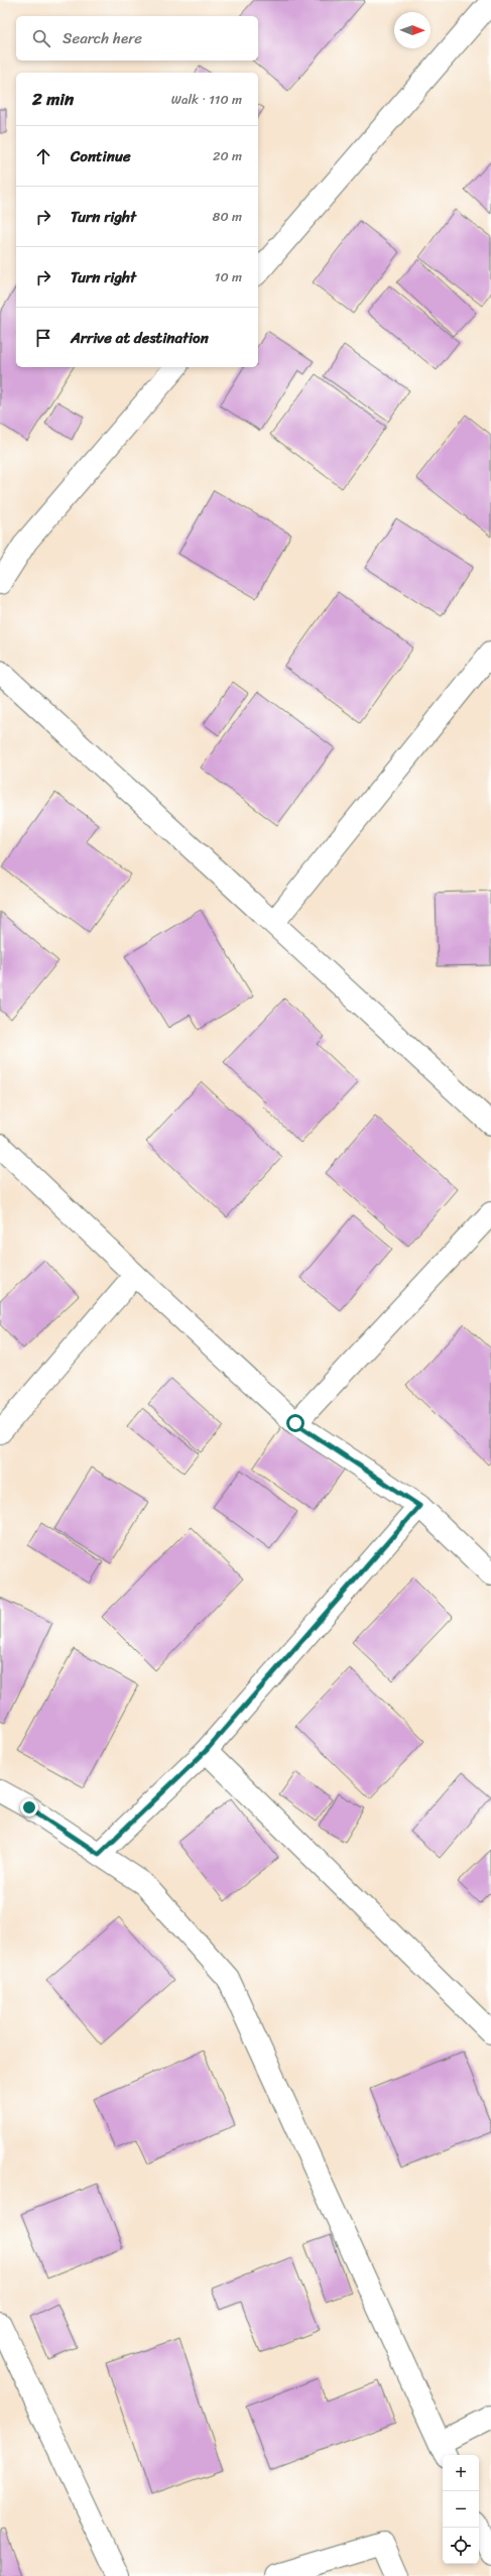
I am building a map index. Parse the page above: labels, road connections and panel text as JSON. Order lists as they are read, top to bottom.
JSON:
{
  "north": "right",
  "page": {
    "search": "Search here",
    "heading": ["2 min", "Walk · 110 m"],
    "list": [
      ["Continue", "20 m"],
      ["Turn right", "80 m"],
      ["Turn right", "10 m"],
      "Arrive at destination"
    ],
    "map_buttons": ["+", "−"]
  }
}
